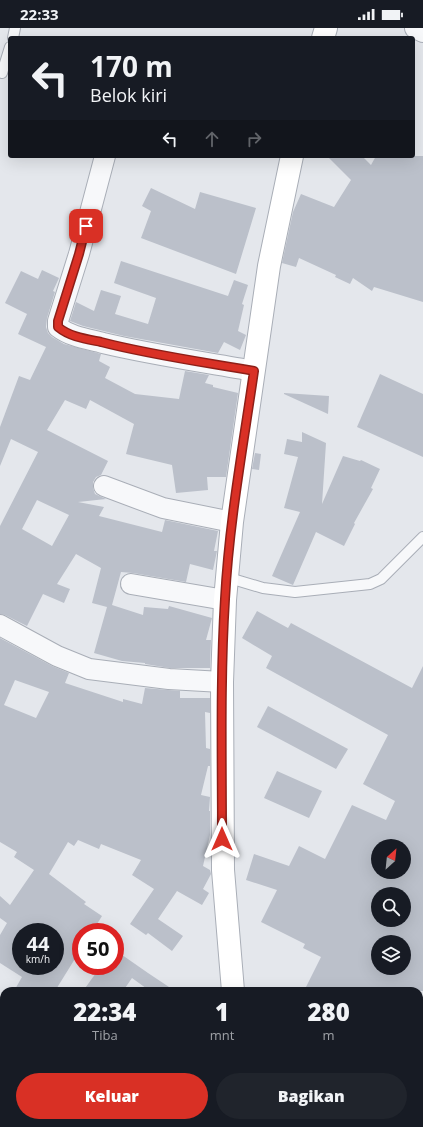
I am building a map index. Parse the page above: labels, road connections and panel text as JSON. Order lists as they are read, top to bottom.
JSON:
{
  "north": "top right",
  "page": {
    "status": "22:33",
    "turn": ["170 m", "Belok kiri"],
    "speed": "44 km/h",
    "limit": "50",
    "eta": [
      "22:34",
      "Tiba",
      "1",
      "mnt",
      "280",
      "m"
    ],
    "buttons": ["Keluar", "Bagikan"]
  }
}
